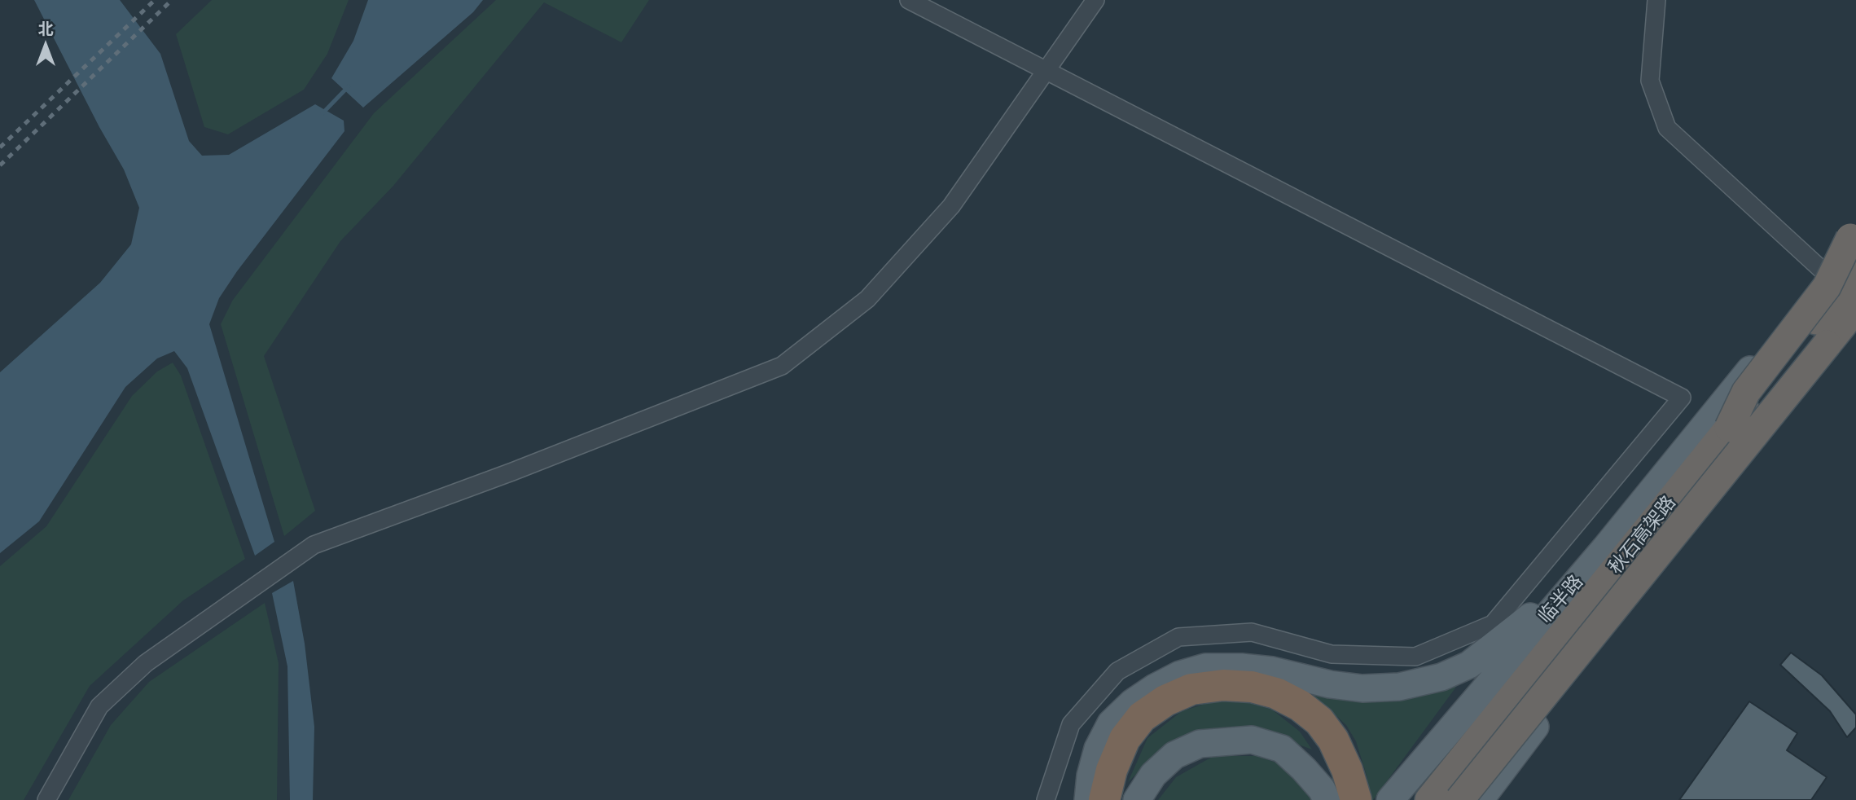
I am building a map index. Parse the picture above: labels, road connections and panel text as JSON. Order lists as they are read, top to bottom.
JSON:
{
  "streets": {
    "highway": ["秋石高架路"],
    "main road": ["临半路"]
  },
  "north": "top"
}
